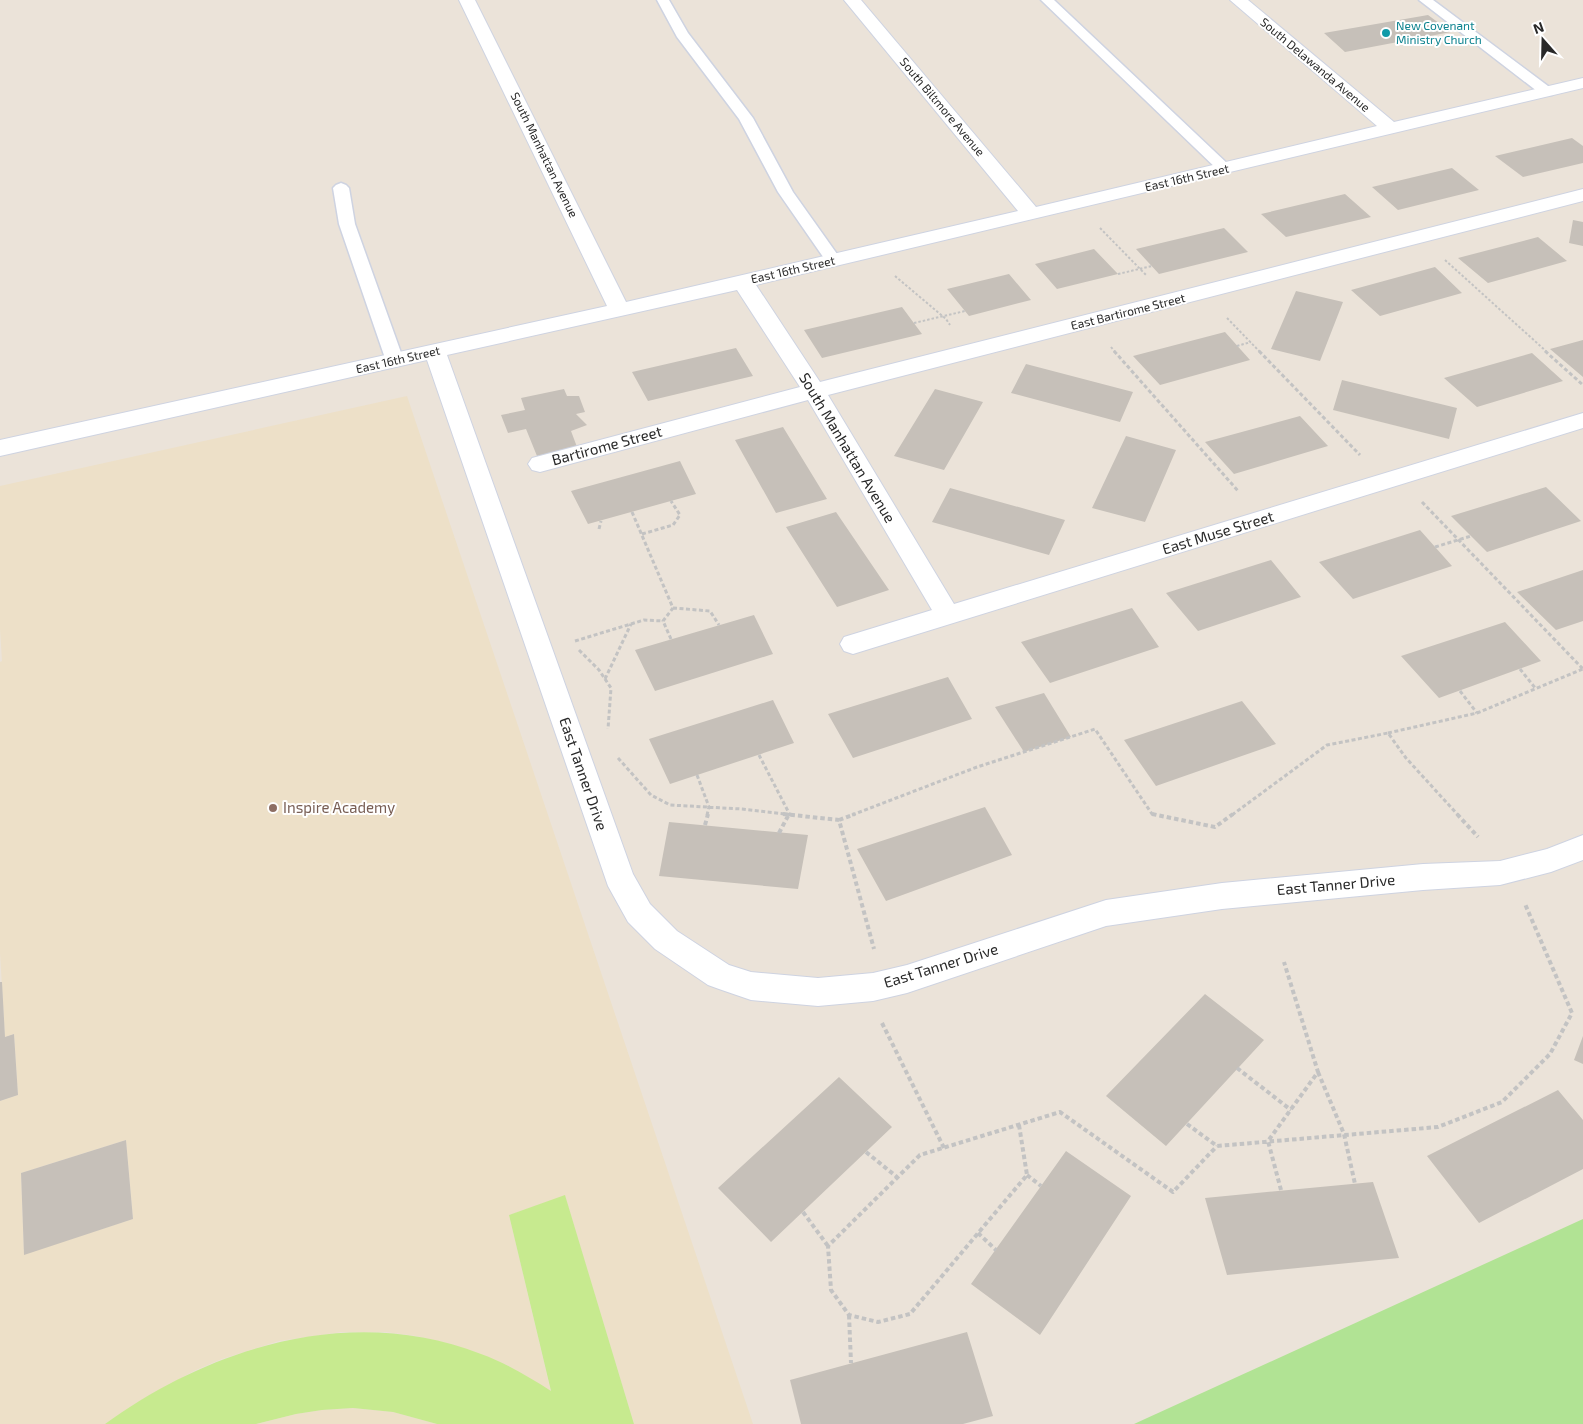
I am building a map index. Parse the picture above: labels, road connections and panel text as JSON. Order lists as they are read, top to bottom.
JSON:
{
  "streets": {
    "street": [
      "South Delawanda Avenue",
      "South Biltmore Avenue",
      "South Manhattan Avenue",
      "East 16th Street",
      "East Bartirome Street",
      "Bartirome Street",
      "East Muse Street",
      "East Tanner Drive"
    ]
  },
  "crossings": [
    ["South Delawanda Avenue", "East 16th Street"],
    ["South Biltmore Avenue", "East 16th Street"],
    ["South Manhattan Avenue", "East 16th Street"],
    ["South Manhattan Avenue", "East Bartirome Street"],
    ["South Manhattan Avenue", "East Muse Street"],
    ["East 16th Street", "East Tanner Drive"],
    ["East Bartirome Street", "Bartirome Street"]
  ],
  "places": ["New Covenant Ministry Church", "Inspire Academy"],
  "north": "top"
}
